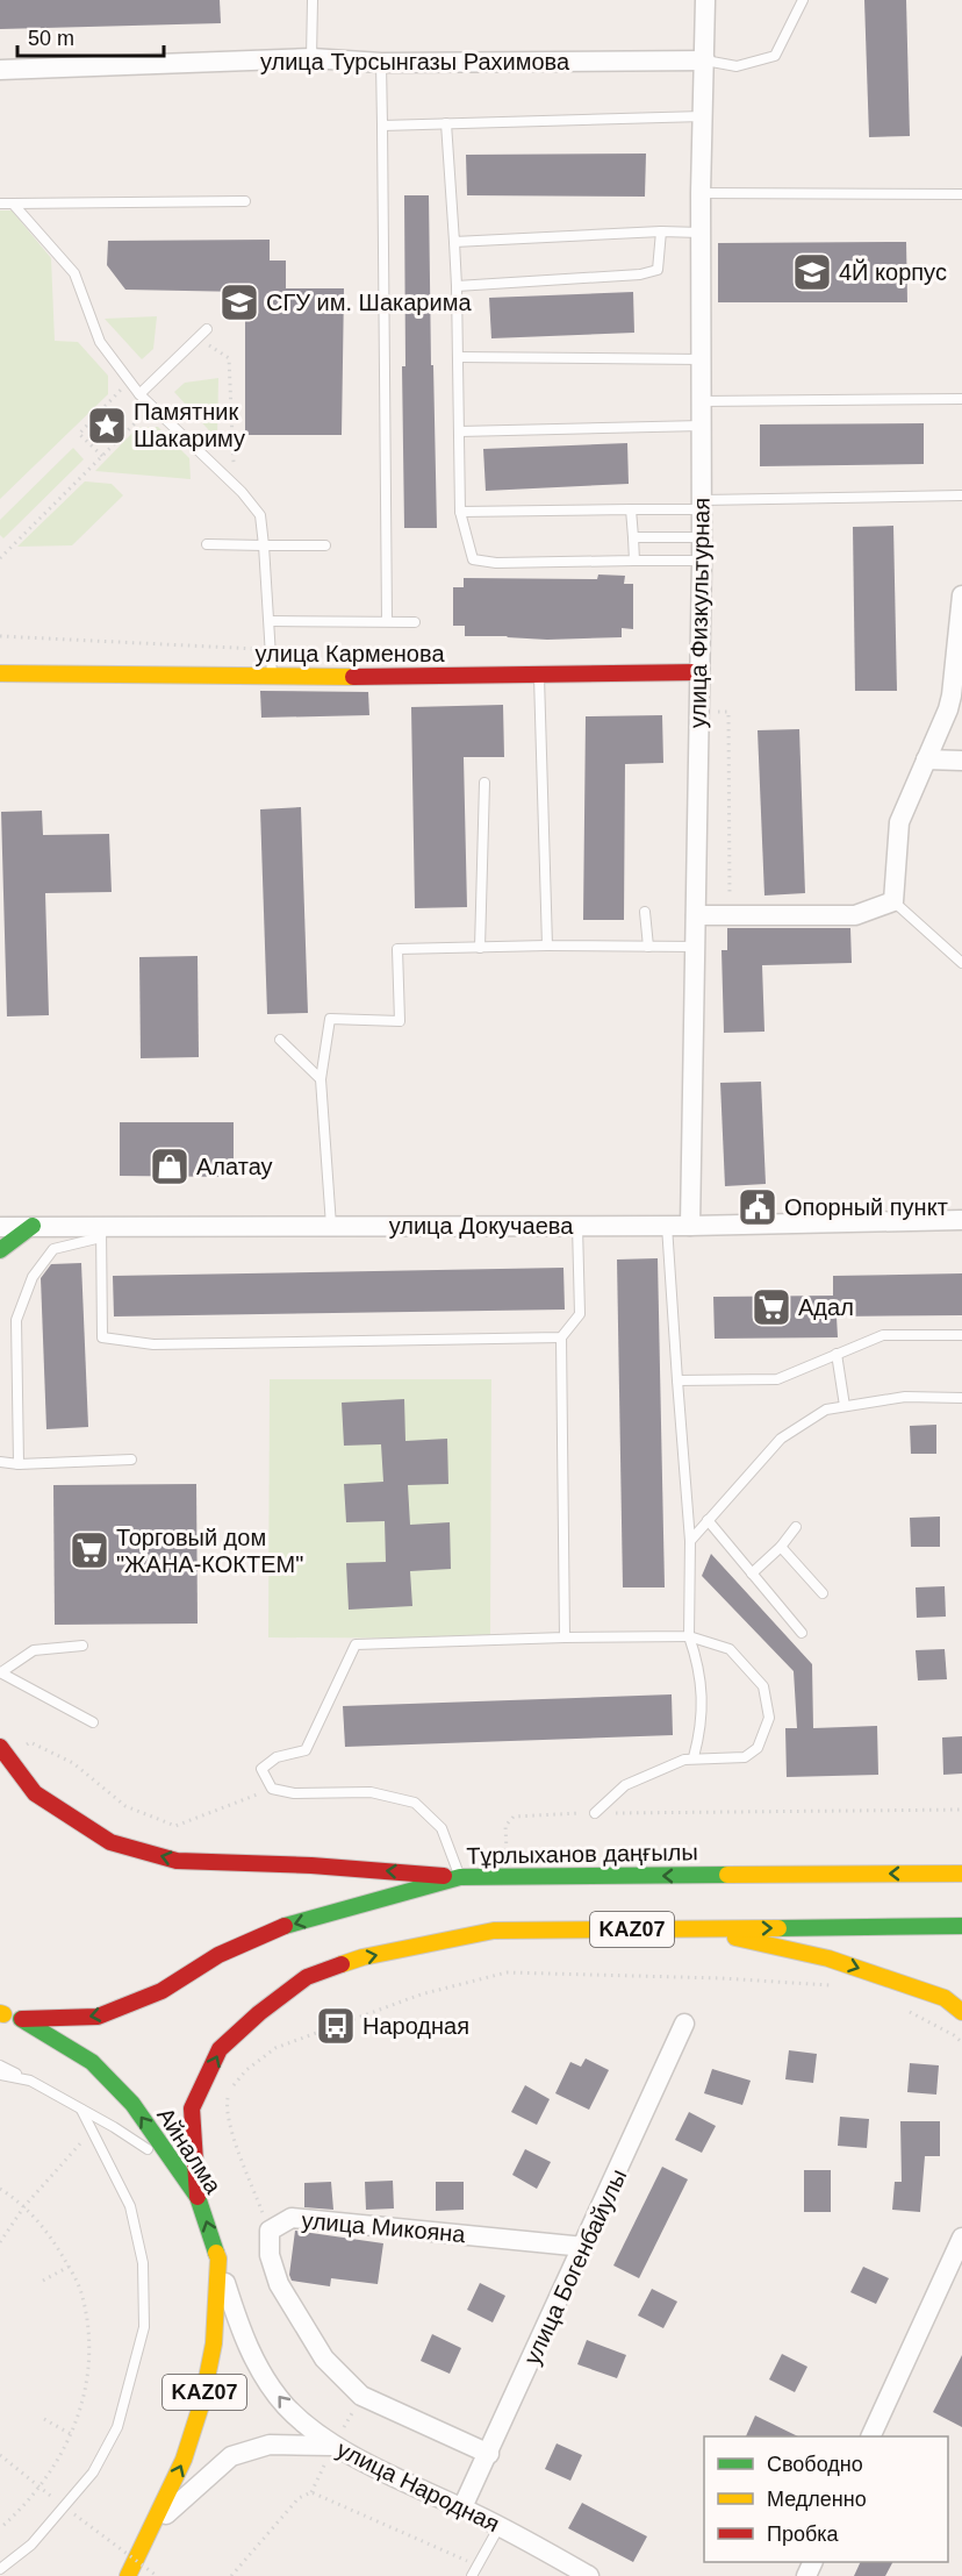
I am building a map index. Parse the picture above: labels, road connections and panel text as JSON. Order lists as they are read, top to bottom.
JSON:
{
  "streets": {
    "main road": [
      "улица Карменова",
      "Тұрлыханов даңғылы",
      "KAZ07",
      "Айналма"
    ],
    "street": [
      "улица Турсынгазы Рахимова",
      "улица Физкультурная",
      "улица Докучаева",
      "улица Микояна",
      "улица Богенбайулы",
      "улица Народная"
    ]
  },
  "crossings": [
    ["улица Турсынгазы Рахимова", "улица Физкультурная"],
    ["улица Физкультурная", "улица Карменова"],
    ["улица Физкультурная", "улица Докучаева"],
    ["Тұрлыханов даңғылы", "Айналма"],
    ["KAZ07", "Айналма"],
    ["Айналма", "улица Народная"],
    ["улица Микояна", "улица Богенбайулы"],
    ["улица Богенбайулы", "улица Народная"]
  ],
  "one_way": ["Тұрлыханов даңғылы", "Айналма", "улица Народная"],
  "places": {
    "school or university": ["4Й корпус", "СГУ им. Шакарима"],
    "place": ["Памятник Шакариму"],
    "shop": ["Алатау"],
    "public building": ["Опорный пункт"],
    "supermarket": ["Адал", "Торговый дом \"ЖАНА-КОКТЕМ\""],
    "bus stop": ["Народная"]
  },
  "legend": ["Свободно", "Медленно", "Пробка"],
  "scale_bar": "50 m"
}
